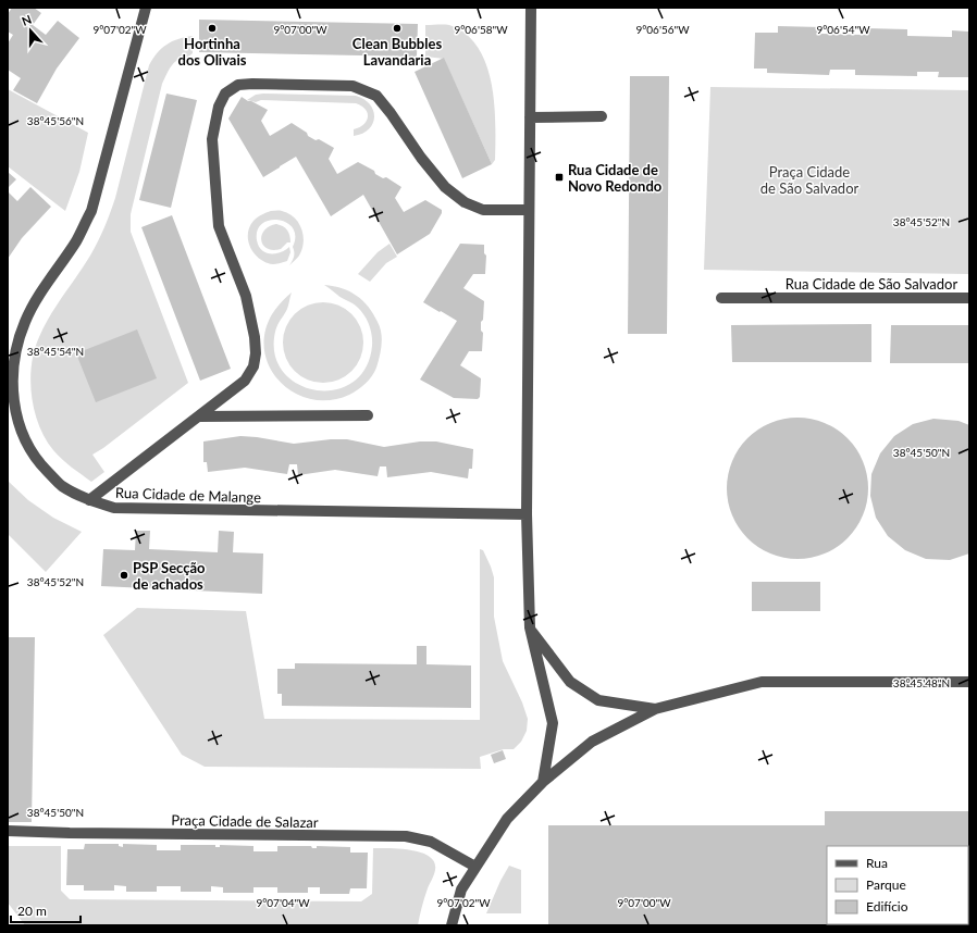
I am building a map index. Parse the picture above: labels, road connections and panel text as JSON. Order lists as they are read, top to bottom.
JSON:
{
  "streets": {
    "street": ["Rua Cidade de São Salvador", "Rua Cidade de Malange", "Praça Cidade de Salazar"]
  },
  "parks": ["Praça Cidade de São Salvador"],
  "places": {
    "other": ["Hortinha dos Olivais", "Clean Bubbles Lavandaria", "PSP Secção de achados"],
    "transit": ["Rua Cidade de Novo Redondo"]
  },
  "legend": ["Rua", "Parque", "Edifício"],
  "scale_bar": "20 m",
  "north": "top",
  "coordinates": [
    "9°07'02\"W",
    "9°07'00\"W",
    "9°06'58\"W",
    "9°06'56\"W",
    "9°06'54\"W",
    "38°45'56\"N",
    "38°45'52\"N",
    "38°45'54\"N",
    "38°45'50\"N",
    "38°45'48\"N",
    "9°07'04\"W"
  ]
}
